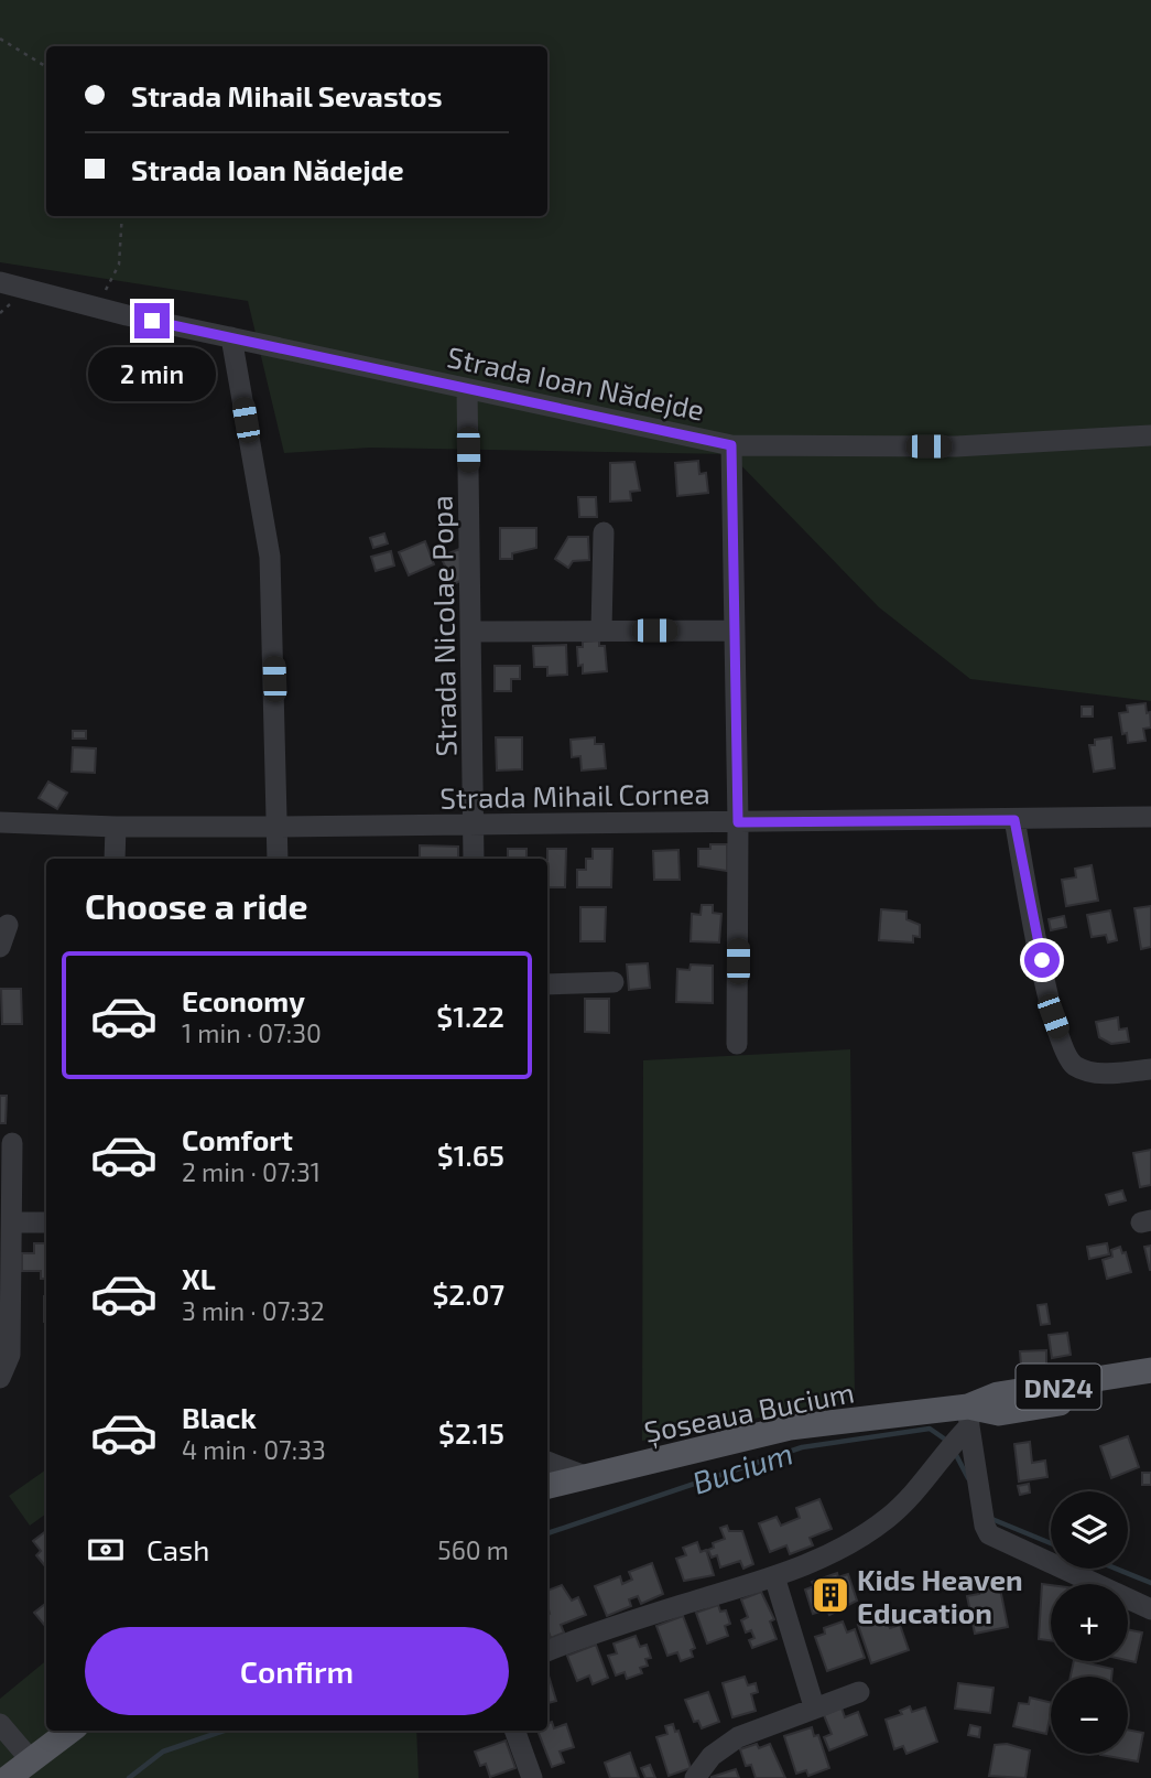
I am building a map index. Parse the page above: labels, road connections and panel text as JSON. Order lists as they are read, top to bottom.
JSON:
{
  "streets": {
    "main road": ["DN24", "Șoseaua Bucium"],
    "street": ["Strada Ioan Nădejde", "Strada Nicolae Popa", "Strada Mihail Cornea"]
  },
  "crossings": [
    ["Strada Ioan Nădejde", "Strada Nicolae Popa"],
    ["Strada Nicolae Popa", "Strada Mihail Cornea"]
  ],
  "water": ["Bucium"],
  "places": {
    "building": ["Kids Heaven Education"]
  },
  "page": {
    "banner": ["Strada Mihail Sevastos", "Strada Ioan Nădejde"],
    "bubble": "2 min",
    "heading": "Choose a ride",
    "list": [
      {
        "name": "Economy",
        "note": "1 min · 07:30",
        "value": "$1.22"
      },
      {
        "name": "Comfort",
        "note": "2 min · 07:31",
        "value": "$1.65"
      },
      {
        "name": "XL",
        "note": "3 min · 07:32",
        "value": "$2.07"
      },
      {
        "name": "Black",
        "note": "4 min · 07:33",
        "value": "$2.15"
      }
    ],
    "map_buttons": ["+", "−"],
    "pay": ["Cash", "560 m"],
    "buttons": "Confirm"
  }
}
